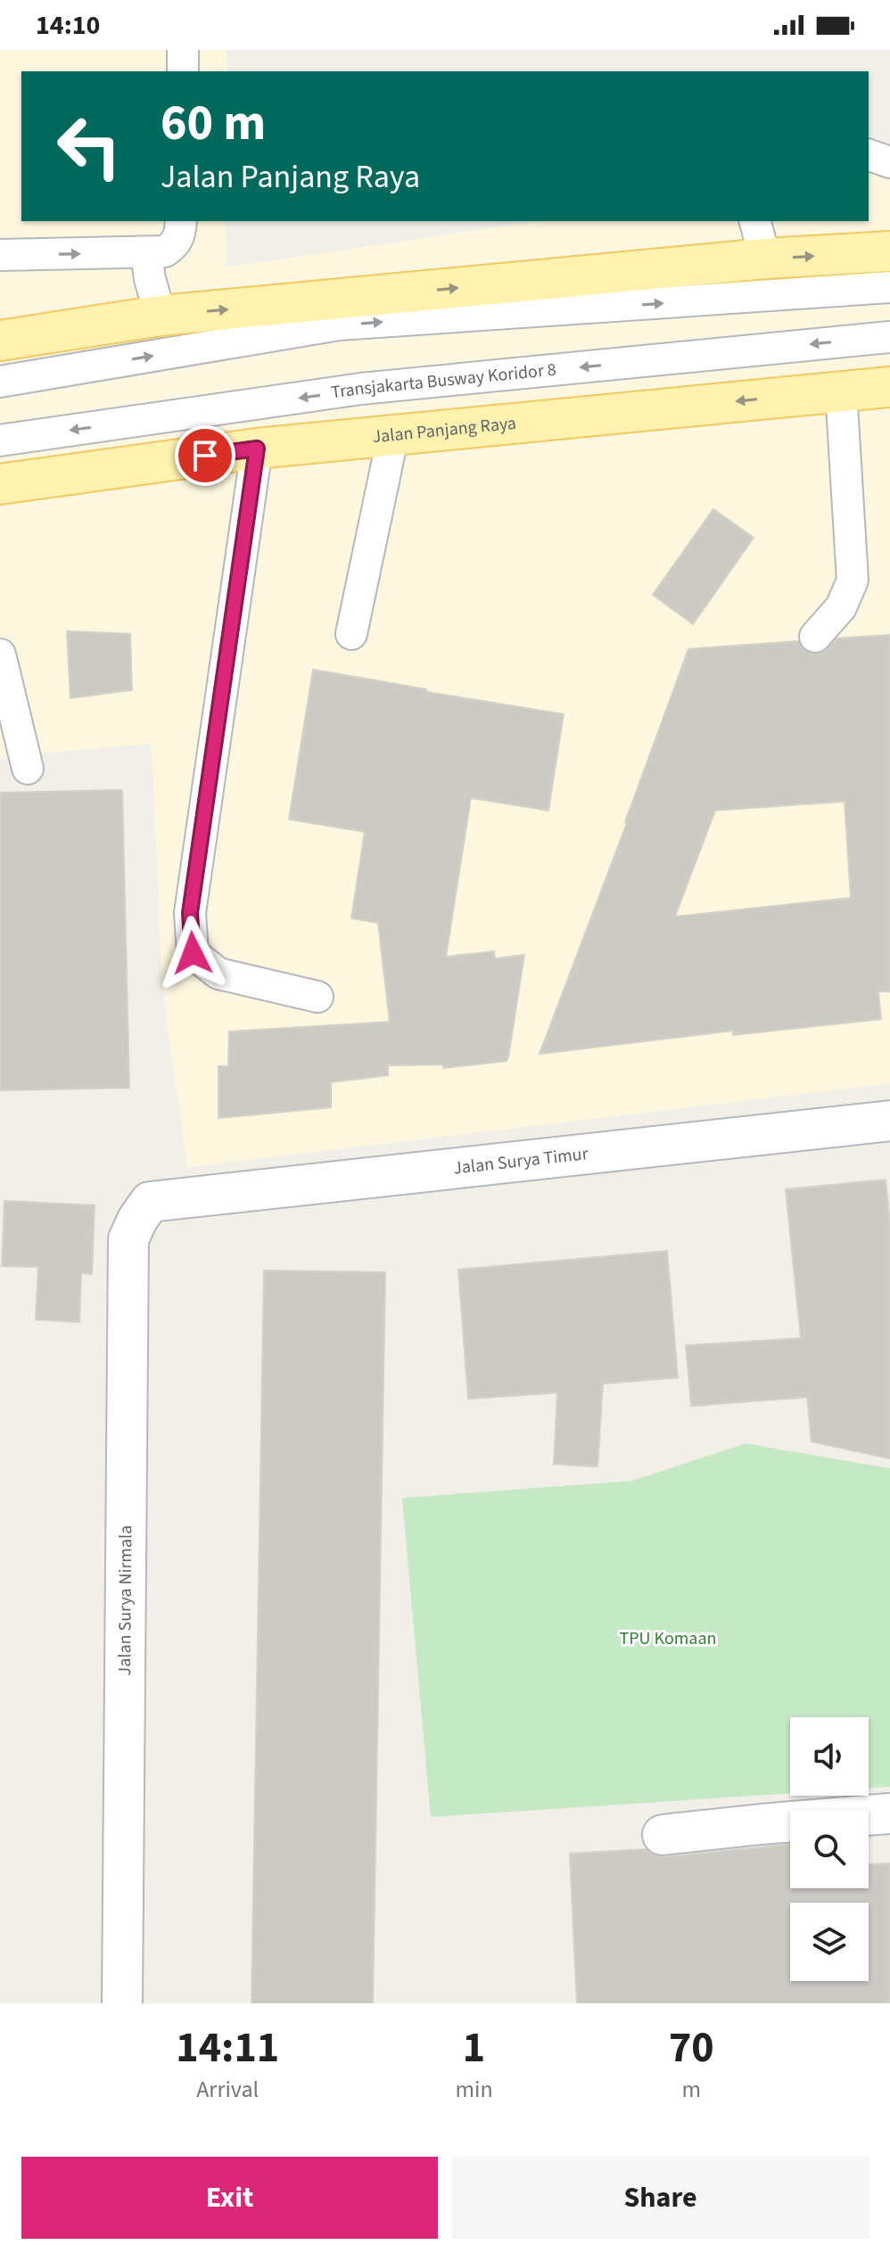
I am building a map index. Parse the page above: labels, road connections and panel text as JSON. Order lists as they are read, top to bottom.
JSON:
{
  "streets": {
    "main road": ["Jalan Panjang Raya"],
    "street": ["Jalan Surya Timur", "Jalan Surya Nirmala"],
    "lane": ["Transjakarta Busway Koridor 8"]
  },
  "crossings": [
    ["Jalan Surya Timur", "Jalan Surya Nirmala"]
  ],
  "parks": ["TPU Komaan"],
  "page": {
    "status": "14:10",
    "turn": ["60 m", "Jalan Panjang Raya"],
    "eta": [
      "14:11",
      "Arrival",
      "1",
      "min",
      "70",
      "m"
    ],
    "buttons": ["Exit", "Share"]
  }
}
